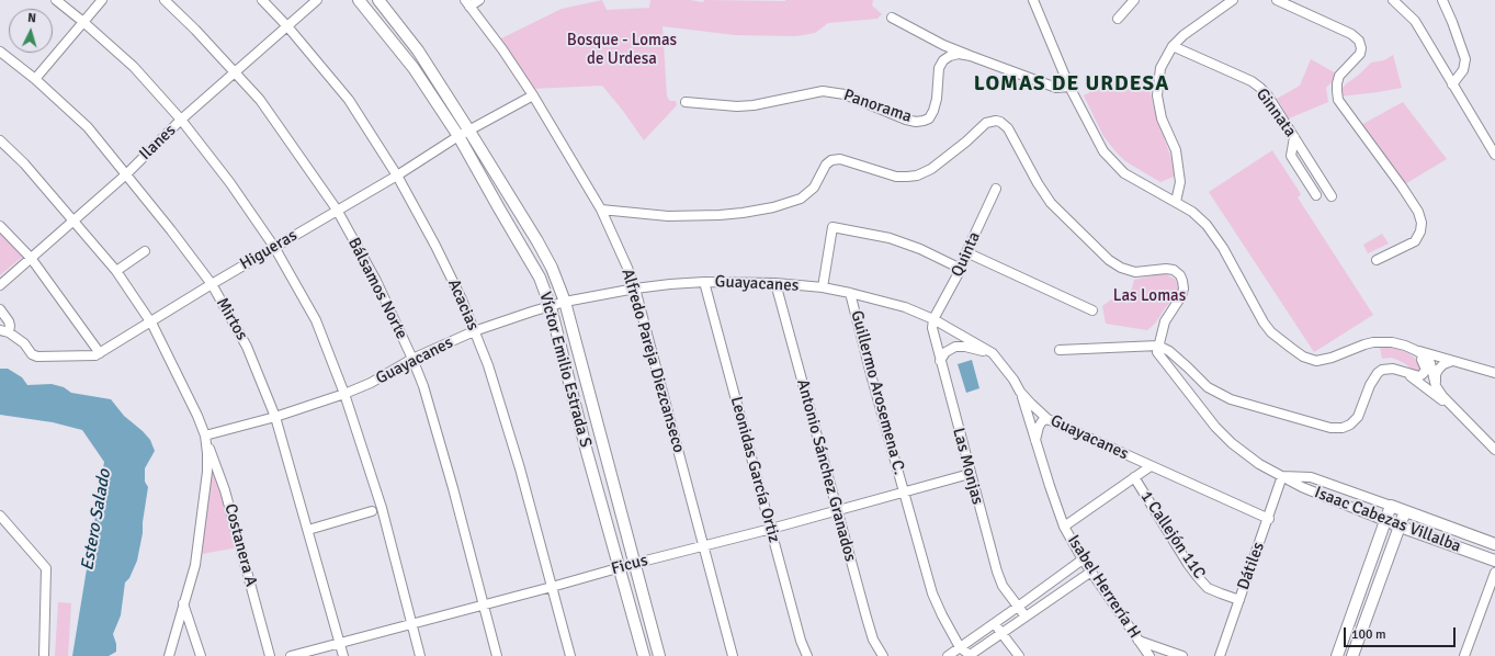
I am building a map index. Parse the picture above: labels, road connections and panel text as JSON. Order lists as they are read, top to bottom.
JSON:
{
  "streets": {
    "main road": ["Víctor Emilio Estrada S", "Isaac Cabezas Villalba"],
    "street": [
      "Panorama",
      "Ginnata",
      "Ilanes",
      "Higueras",
      "Quinta",
      "Guayacanes",
      "Bálsamos Norte",
      "Acacias",
      "Mirtos",
      "Alfredo Pareja Diezcanseco",
      "Guillermo Arosemena C.",
      "Las Monjas",
      "Leonidas García Ortiz",
      "Antonio Sánchez Granados",
      "1 Callejón 11C",
      "Costanera A",
      "Ficus",
      "Dátiles",
      "Isabel Herrería H"
    ]
  },
  "crossings": [
    ["Ilanes", "Bálsamos Norte"],
    ["Ilanes", "Acacias"],
    ["Ilanes", "Mirtos"],
    ["Higueras", "Bálsamos Norte"],
    ["Higueras", "Acacias"],
    ["Higueras", "Mirtos"],
    ["Higueras", "Alfredo Pareja Diezcanseco"],
    ["Higueras", "Víctor Emilio Estrada S"],
    ["Quinta", "Guayacanes"],
    ["Quinta", "Las Monjas"],
    ["Guayacanes", "Bálsamos Norte"],
    ["Guayacanes", "Acacias"],
    ["Guayacanes", "Mirtos"],
    ["Guayacanes", "Alfredo Pareja Diezcanseco"],
    ["Guayacanes", "Víctor Emilio Estrada S"],
    ["Guayacanes", "Guillermo Arosemena C."],
    ["Guayacanes", "Las Monjas"],
    ["Guayacanes", "Leonidas García Ortiz"],
    ["Guayacanes", "Antonio Sánchez Granados"],
    ["Guayacanes", "Costanera A"],
    ["Guayacanes", "Dátiles"],
    ["Guayacanes", "Isabel Herrería H"],
    ["Bálsamos Norte", "Ficus"],
    ["Acacias", "Ficus"],
    ["Mirtos", "Ficus"],
    ["Alfredo Pareja Diezcanseco", "Ficus"],
    ["Víctor Emilio Estrada S", "Ficus"],
    ["Guillermo Arosemena C.", "Ficus"],
    ["Las Monjas", "Ficus"],
    ["Leonidas García Ortiz", "Ficus"],
    ["Antonio Sánchez Granados", "Ficus"],
    ["Isaac Cabezas Villalba", "Dátiles"],
    ["1 Callejón 11C", "Dátiles"]
  ],
  "districts": ["LOMAS DE URDESA"],
  "water": ["Estero Salado"],
  "parks": ["Bosque - Lomas de Urdesa", "Las Lomas"],
  "scale_bar": "100 m",
  "north": "top"
}
